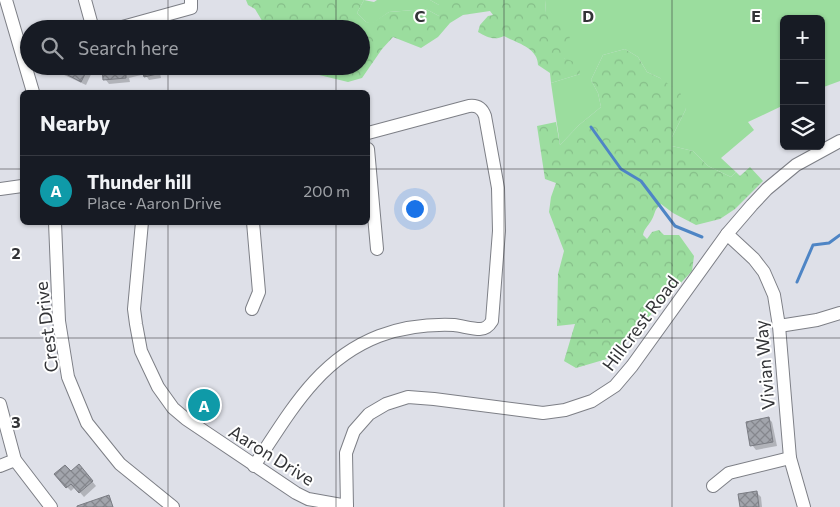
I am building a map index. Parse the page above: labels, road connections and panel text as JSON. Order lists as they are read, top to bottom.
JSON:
{
  "streets": {
    "street": [
      "Hillcrest Road",
      "Crest Drive",
      "Vivian Way",
      "Aaron Drive"
    ]
  },
  "crossings": [
    ["Hillcrest Road", "Vivian Way"],
    ["Hillcrest Road", "Aaron Drive"]
  ],
  "page": {
    "map_buttons": ["+", "−"],
    "search": "Search here",
    "heading": "Nearby",
    "list": [
      {
        "mark": "A",
        "name": "Thunder hill",
        "note": "Place · Aaron Drive",
        "value": "200 m"
      }
    ],
    "pins": "A"
  },
  "grid": {
    "columns": ["C", "D", "E"],
    "rows": ["2", "3"]
  }
}
